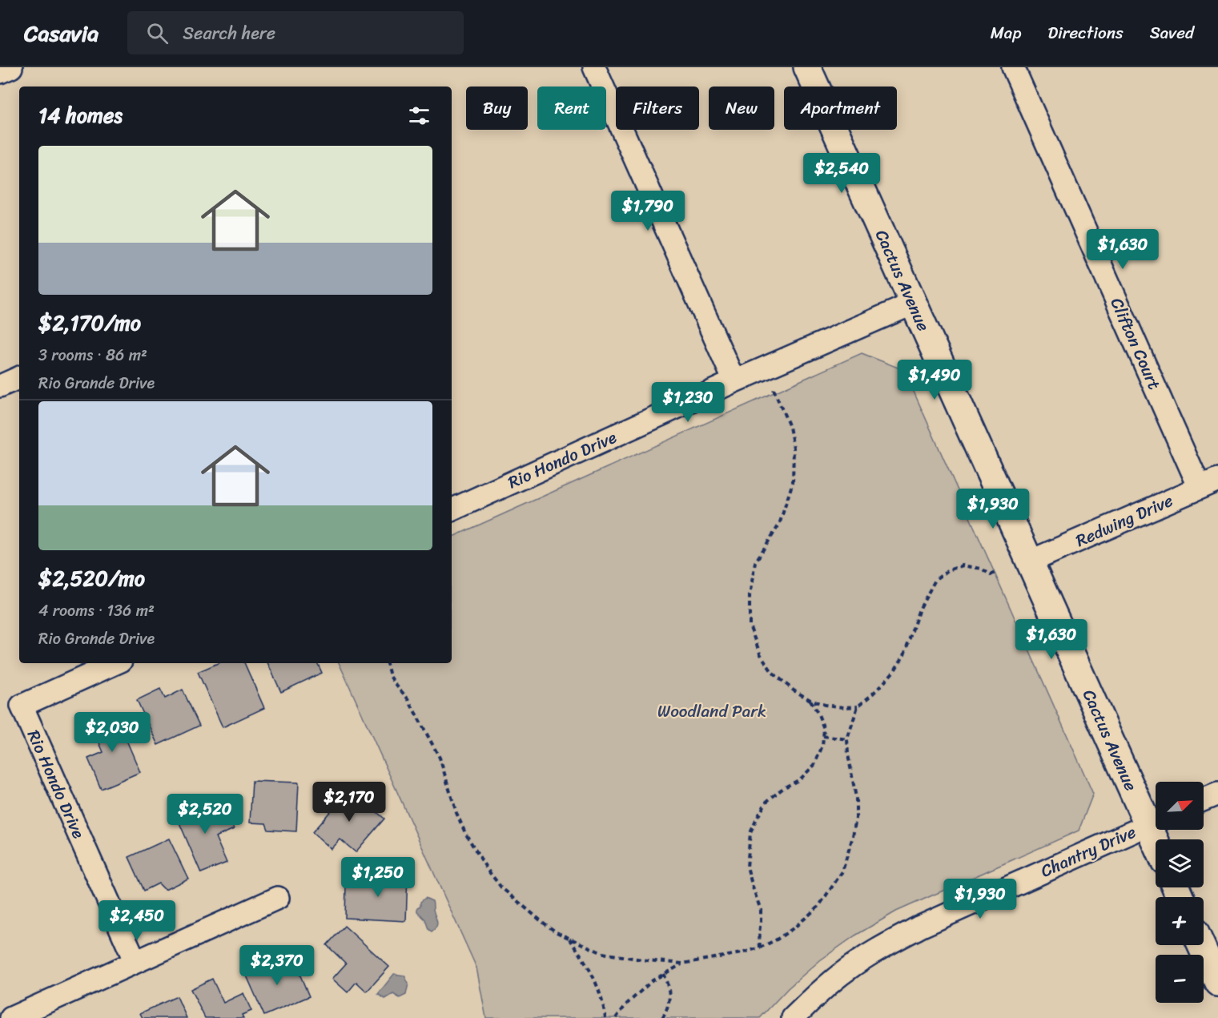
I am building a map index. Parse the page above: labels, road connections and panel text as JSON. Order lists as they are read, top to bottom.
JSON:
{
  "streets": {
    "main road": ["Cactus Avenue"],
    "street": [
      "Clifton Court",
      "Rio Hondo Drive",
      "Redwing Drive",
      "Chantry Drive"
    ]
  },
  "crossings": [
    ["Cactus Avenue", "Rio Hondo Drive"],
    ["Cactus Avenue", "Redwing Drive"],
    ["Cactus Avenue", "Chantry Drive"],
    ["Clifton Court", "Redwing Drive"]
  ],
  "parks": ["Woodland Park"],
  "north": "top right",
  "page": {
    "header": "Casavia",
    "search": "Search here",
    "nav": ["Map", "Directions", "Saved"],
    "chip": [
      "Buy",
      "Rent",
      "Filters",
      "New",
      "Apartment"
    ],
    "heading": "14 homes",
    "list": [
      {
        "name": "$2,170/mo",
        "note": "3 rooms · 86 m² · Rio Grande Drive"
      },
      {
        "name": "$2,520/mo",
        "note": "4 rooms · 136 m² · Rio Grande Drive"
      }
    ],
    "price": [
      "$2,540",
      "$1,790",
      "$1,630",
      "$1,490",
      "$1,230",
      "$1,930",
      "$1,630",
      "$2,030",
      "$2,170",
      "$2,520",
      "$1,250",
      "$1,930",
      "$2,450",
      "$2,370"
    ],
    "map_buttons": ["+", "−"]
  }
}
